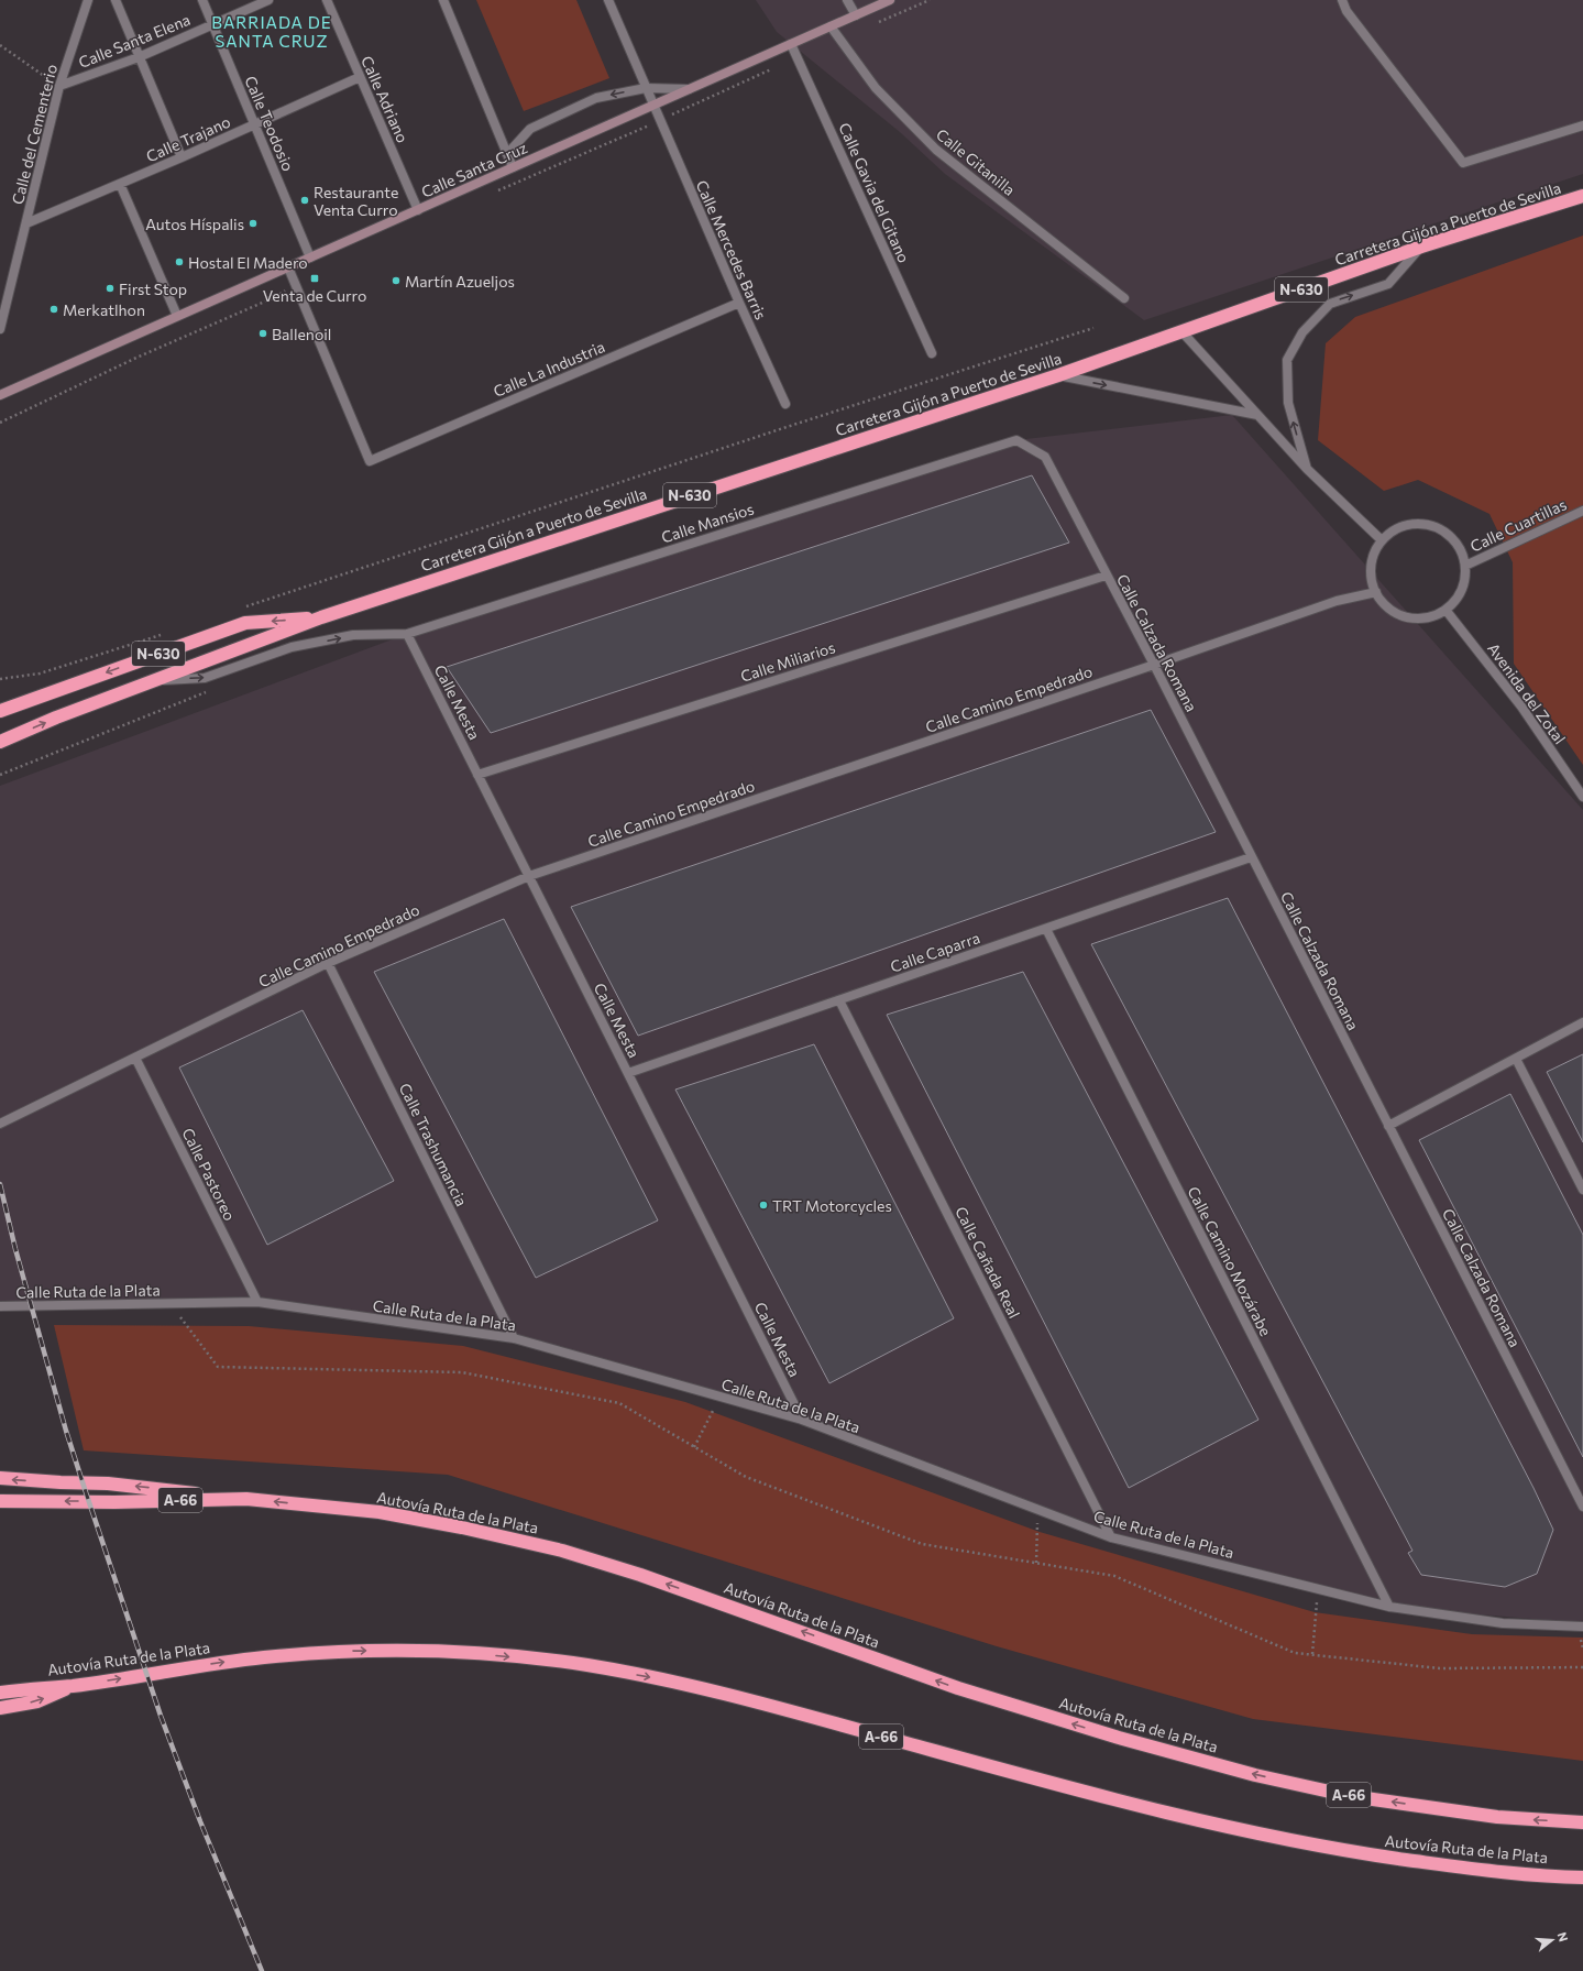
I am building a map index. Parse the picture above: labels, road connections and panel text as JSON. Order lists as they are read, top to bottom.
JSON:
{
  "streets": {
    "highway": [
      "Carretera Gijón a Puerto de Sevilla",
      "N-630",
      "A-66",
      "Autovía Ruta de la Plata"
    ],
    "main road": ["Calle Santa Cruz"],
    "street": [
      "Calle Santa Elena",
      "Calle Adriano",
      "Calle Teodosio",
      "Calle del Cementerio",
      "Calle Trajano",
      "Calle Gitanilla",
      "Calle Gavia del Gitano",
      "Calle Mercedes Barris",
      "Calle La Industria",
      "Calle Mansios",
      "Calle Cuartillas",
      "Calle Calzada Romana",
      "Calle Miliarios",
      "Avenida del Zotal",
      "Calle Camino Empedrado",
      "Calle Mesta",
      "Calle Caparra",
      "Calle Trashumancia",
      "Calle Pastoreo",
      "Calle Camino Mozárabe",
      "Calle Cañada Real",
      "Calle Ruta de la Plata"
    ]
  },
  "crossings": [
    ["Calle Santa Elena", "Calle Teodosio"],
    ["Calle Santa Elena", "Calle del Cementerio"],
    ["Calle Adriano", "Calle Trajano"],
    ["Calle Adriano", "Calle Santa Cruz"],
    ["Calle Teodosio", "Calle Trajano"],
    ["Calle Teodosio", "Calle Santa Cruz"],
    ["Calle del Cementerio", "Calle Trajano"],
    ["Calle Gitanilla", "Calle Santa Cruz"],
    ["Calle Santa Cruz", "Calle Gavia del Gitano"],
    ["Calle Santa Cruz", "Calle Mercedes Barris"],
    ["Carretera Gijón a Puerto de Sevilla", "Calle Mansios"],
    ["Calle Mercedes Barris", "Calle La Industria"],
    ["Calle Mansios", "Calle Calzada Romana"],
    ["Calle Mansios", "Calle Mesta"],
    ["Calle Cuartillas", "Avenida del Zotal"],
    ["Calle Cuartillas", "Calle Camino Empedrado"],
    ["Calle Calzada Romana", "Calle Miliarios"],
    ["Calle Calzada Romana", "Calle Camino Empedrado"],
    ["Calle Calzada Romana", "Calle Caparra"],
    ["Calle Miliarios", "Calle Mesta"],
    ["Avenida del Zotal", "Calle Camino Empedrado"],
    ["Calle Camino Empedrado", "Calle Mesta"],
    ["Calle Camino Empedrado", "Calle Trashumancia"],
    ["Calle Camino Empedrado", "Calle Pastoreo"],
    ["Calle Mesta", "Calle Caparra"],
    ["Calle Mesta", "Calle Ruta de la Plata"],
    ["Calle Caparra", "Calle Camino Mozárabe"],
    ["Calle Caparra", "Calle Cañada Real"],
    ["Calle Trashumancia", "Calle Ruta de la Plata"],
    ["Calle Pastoreo", "Calle Ruta de la Plata"],
    ["Calle Camino Mozárabe", "Calle Ruta de la Plata"],
    ["Calle Cañada Real", "Calle Ruta de la Plata"]
  ],
  "districts": ["BARRIADA DE SANTA CRUZ"],
  "places": {
    "other": [
      "Restaurante Venta Curro",
      "Autos Híspalis",
      "Hostal El Madero",
      "Martín Azueljos",
      "First Stop",
      "Merkatlhon",
      "Ballenoil",
      "TRT Motorcycles"
    ],
    "transit": ["Venta de Curro"]
  },
  "north": "right"
}
